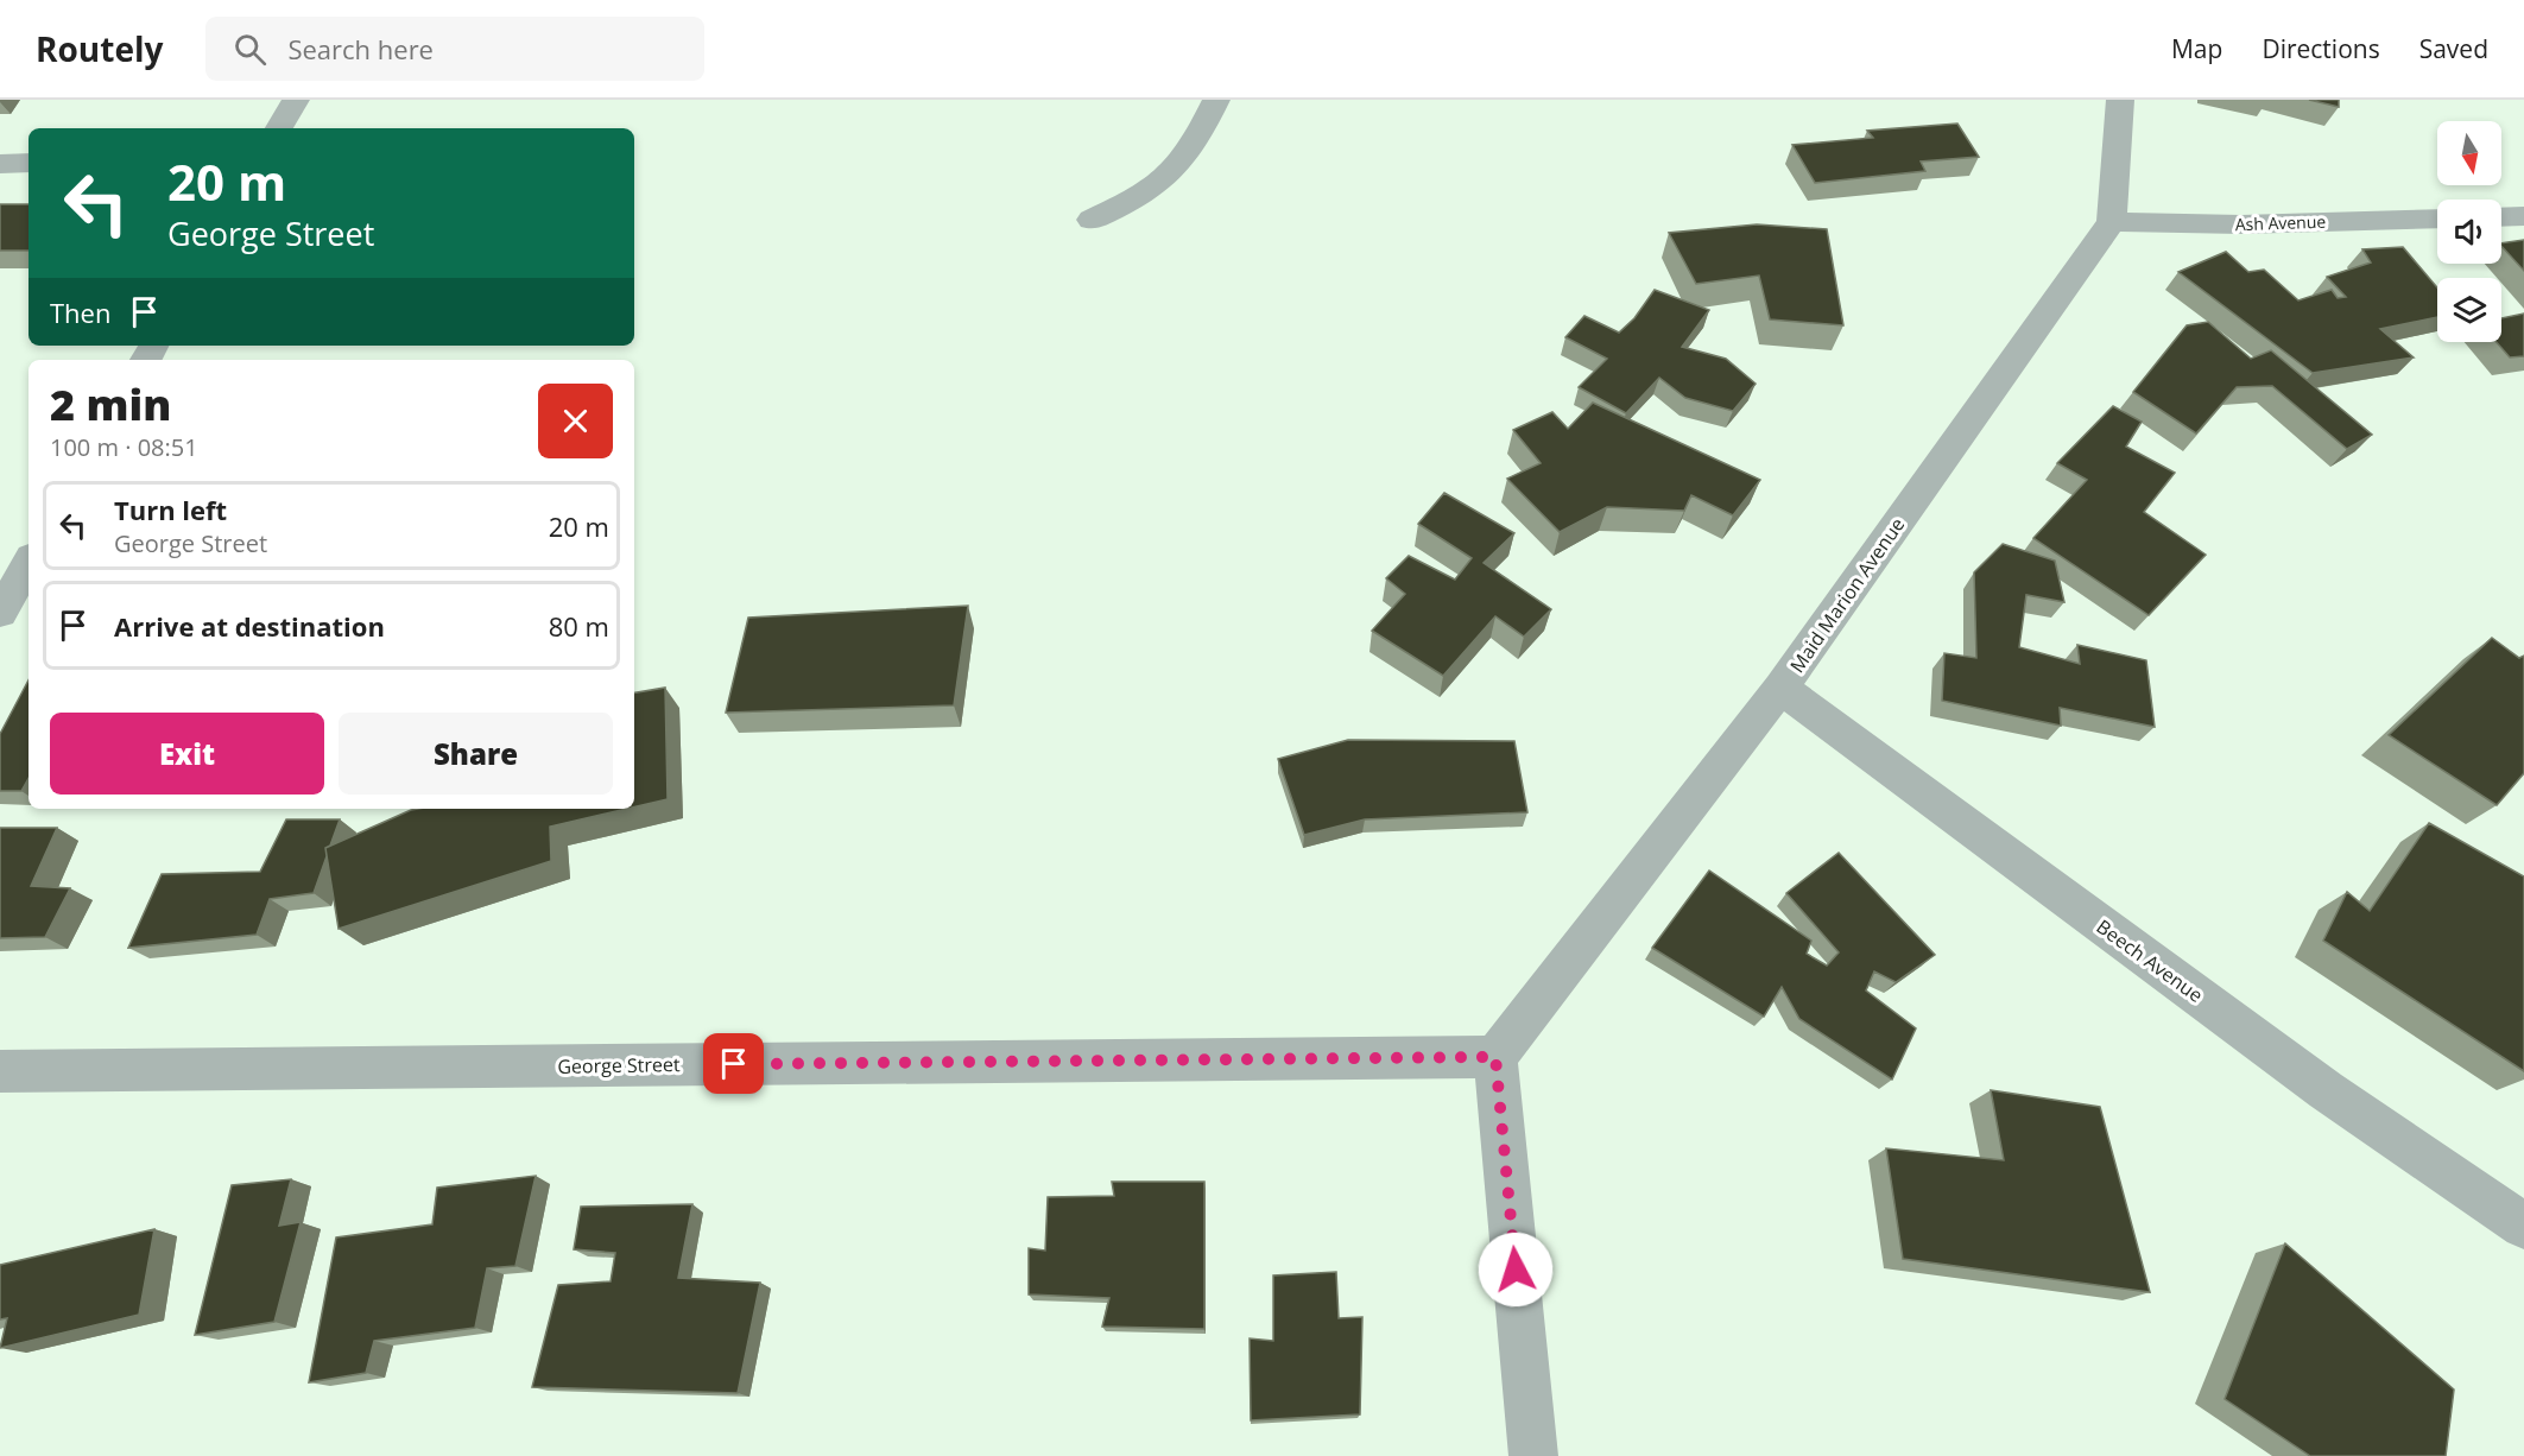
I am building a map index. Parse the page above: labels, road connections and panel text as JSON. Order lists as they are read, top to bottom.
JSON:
{
  "streets": {
    "street": [
      "Ash Avenue",
      "Maid Marion Avenue",
      "Beech Avenue",
      "George Street"
    ]
  },
  "crossings": [
    ["Ash Avenue", "Maid Marion Avenue"],
    ["Maid Marion Avenue", "Beech Avenue"],
    ["Maid Marion Avenue", "George Street"]
  ],
  "north": "bottom",
  "page": {
    "header": "Routely",
    "search": "Search here",
    "nav": ["Map", "Directions", "Saved"],
    "turn": ["20 m", "George Street"],
    "then": "Then",
    "heading": ["2 min", "100 m · 08:51"],
    "list": [
      {
        "name": "Turn left",
        "note": "George Street",
        "value": "20 m"
      },
      {
        "name": "Arrive at destination",
        "value": "80 m"
      }
    ],
    "buttons": ["Exit", "Share"]
  }
}
